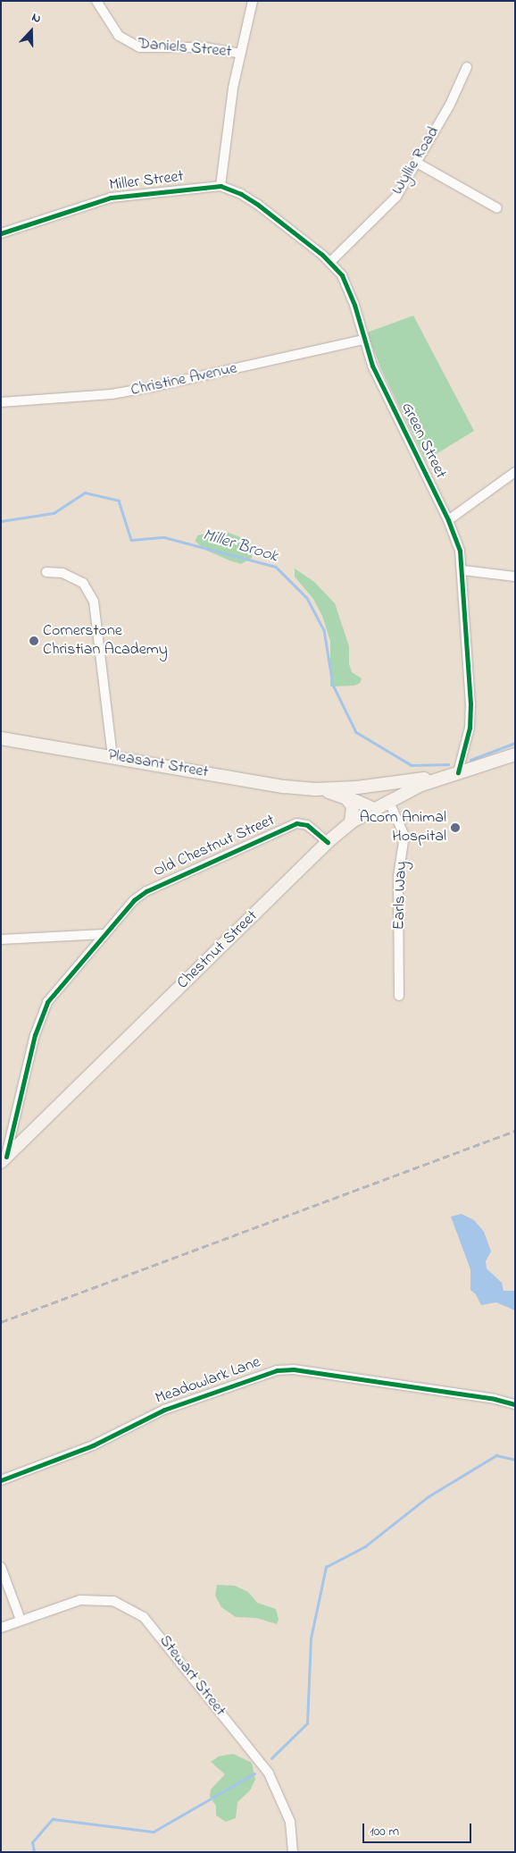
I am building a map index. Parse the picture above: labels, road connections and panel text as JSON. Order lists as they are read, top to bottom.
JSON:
{
  "streets": {
    "main road": ["Pleasant Street", "Chestnut Street"],
    "street": [
      "Daniels Street",
      "Wyllie Road",
      "Miller Street",
      "Christine Avenue",
      "Green Street",
      "Old Chestnut Street",
      "Earls Way",
      "Meadowlark Lane",
      "Stewart Street"
    ]
  },
  "crossings": [
    ["Wyllie Road", "Green Street"],
    ["Miller Street", "Green Street"],
    ["Christine Avenue", "Green Street"],
    ["Green Street", "Chestnut Street"],
    ["Pleasant Street", "Earls Way"],
    ["Pleasant Street", "Chestnut Street"],
    ["Old Chestnut Street", "Chestnut Street"],
    ["Earls Way", "Chestnut Street"]
  ],
  "water": ["Miller Brook"],
  "places": ["Cornerstone Christian Academy", "Acorn Animal Hospital"],
  "scale_bar": "100 m",
  "north": "top"
}
